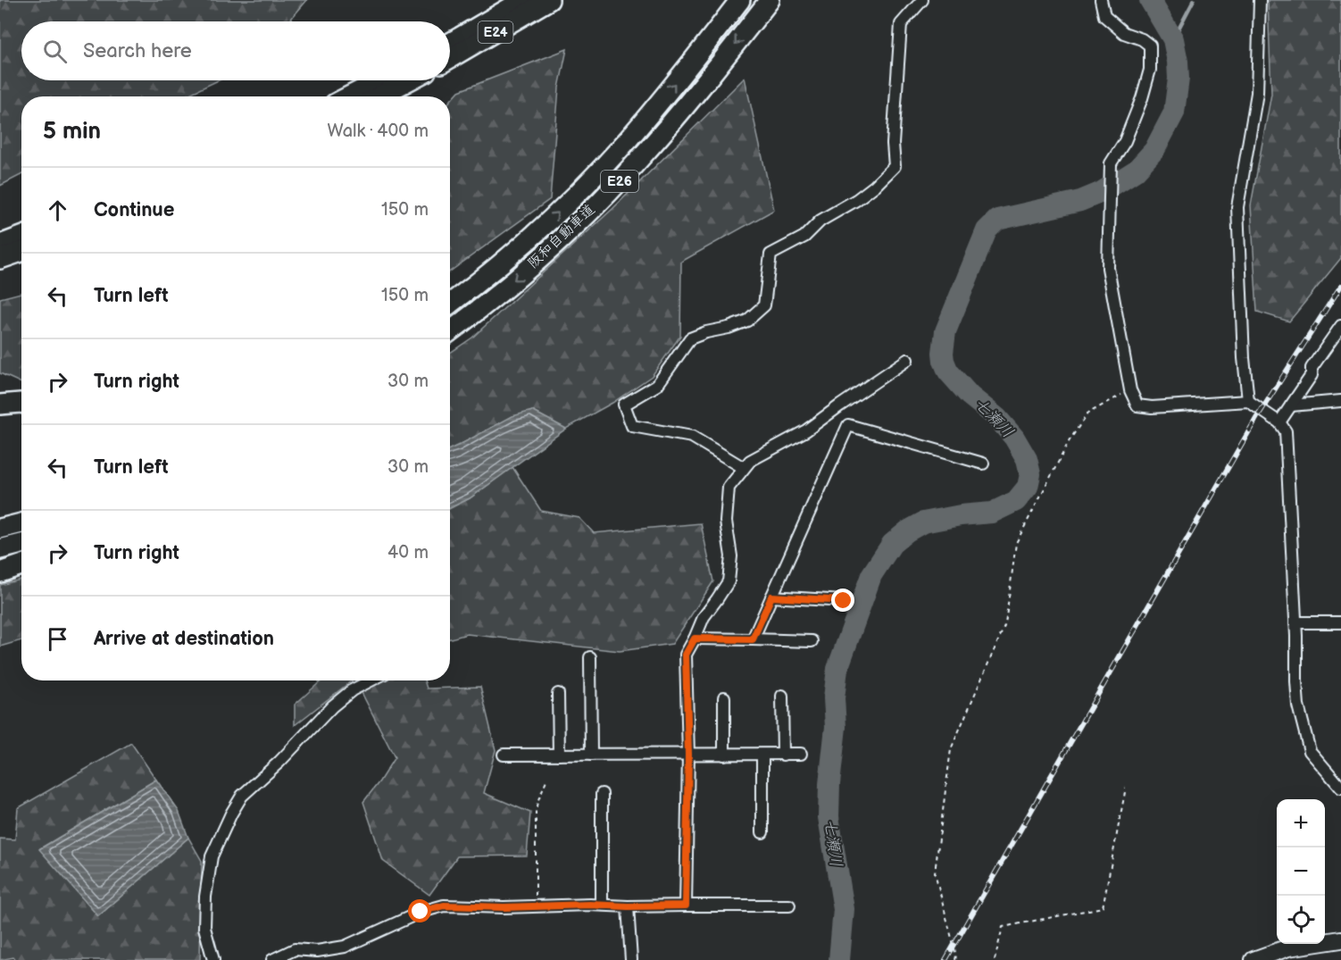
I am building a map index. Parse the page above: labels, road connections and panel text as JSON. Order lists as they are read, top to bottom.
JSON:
{
  "streets": {
    "highway": ["E24", "E26", "阪和自動車道"]
  },
  "water": ["七瀬川"],
  "page": {
    "search": "Search here",
    "heading": ["5 min", "Walk · 400 m"],
    "list": [
      ["Continue", "150 m"],
      ["Turn left", "150 m"],
      ["Turn right", "30 m"],
      ["Turn left", "30 m"],
      ["Turn right", "40 m"],
      "Arrive at destination"
    ],
    "map_buttons": ["+", "−"]
  }
}
